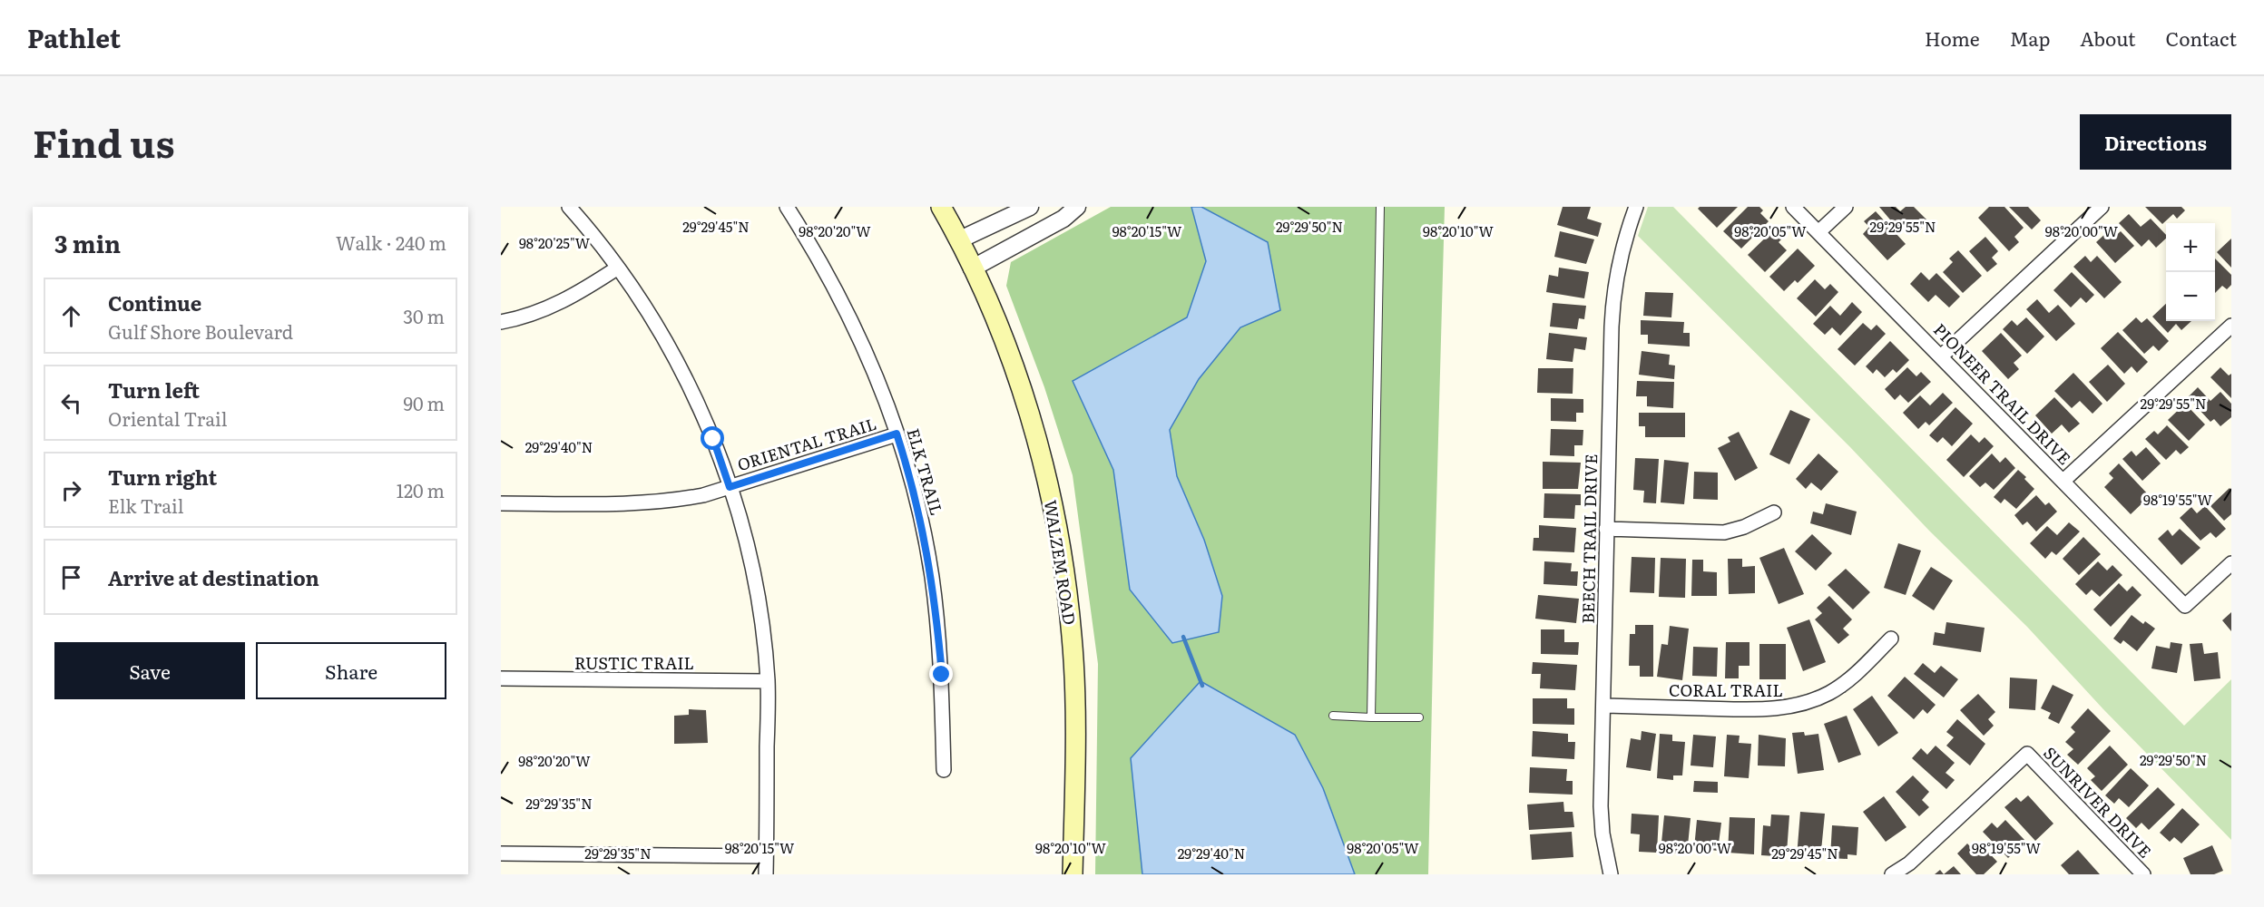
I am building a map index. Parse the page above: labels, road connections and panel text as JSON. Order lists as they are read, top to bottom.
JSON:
{
  "streets": {
    "main road": ["WALZEM ROAD"],
    "street": [
      "PIONEER TRAIL DRIVE",
      "ORIENTAL TRAIL",
      "ELK TRAIL",
      "BEECH TRAIL DRIVE",
      "RUSTIC TRAIL",
      "CORAL TRAIL",
      "SUNRIVER DRIVE"
    ]
  },
  "crossings": [
    ["ORIENTAL TRAIL", "ELK TRAIL"],
    ["BEECH TRAIL DRIVE", "CORAL TRAIL"]
  ],
  "page": {
    "header": "Pathlet",
    "nav": [
      "Home",
      "Map",
      "About",
      "Contact"
    ],
    "title": "Find us",
    "buttons": [
      "Directions",
      ["Save", "Share"]
    ],
    "heading": ["3 min", "Walk · 240 m"],
    "map_buttons": ["+", "−"],
    "list": [
      ["Continue", "Gulf Shore Boulevard", "30 m"],
      ["Turn left", "Oriental Trail", "90 m"],
      ["Turn right", "Elk Trail", "120 m"],
      "Arrive at destination"
    ]
  },
  "coordinates": [
    "29°29'45\"N",
    "29°29'50\"N",
    "29°29'55\"N",
    "98°20'10\"W",
    "98°20'00\"W",
    "98°20'20\"W",
    "98°20'15\"W",
    "98°20'05\"W",
    "98°20'25\"W",
    "29°29'40\"N",
    "98°19'55\"W",
    "29°29'35\"N"
  ]
}
